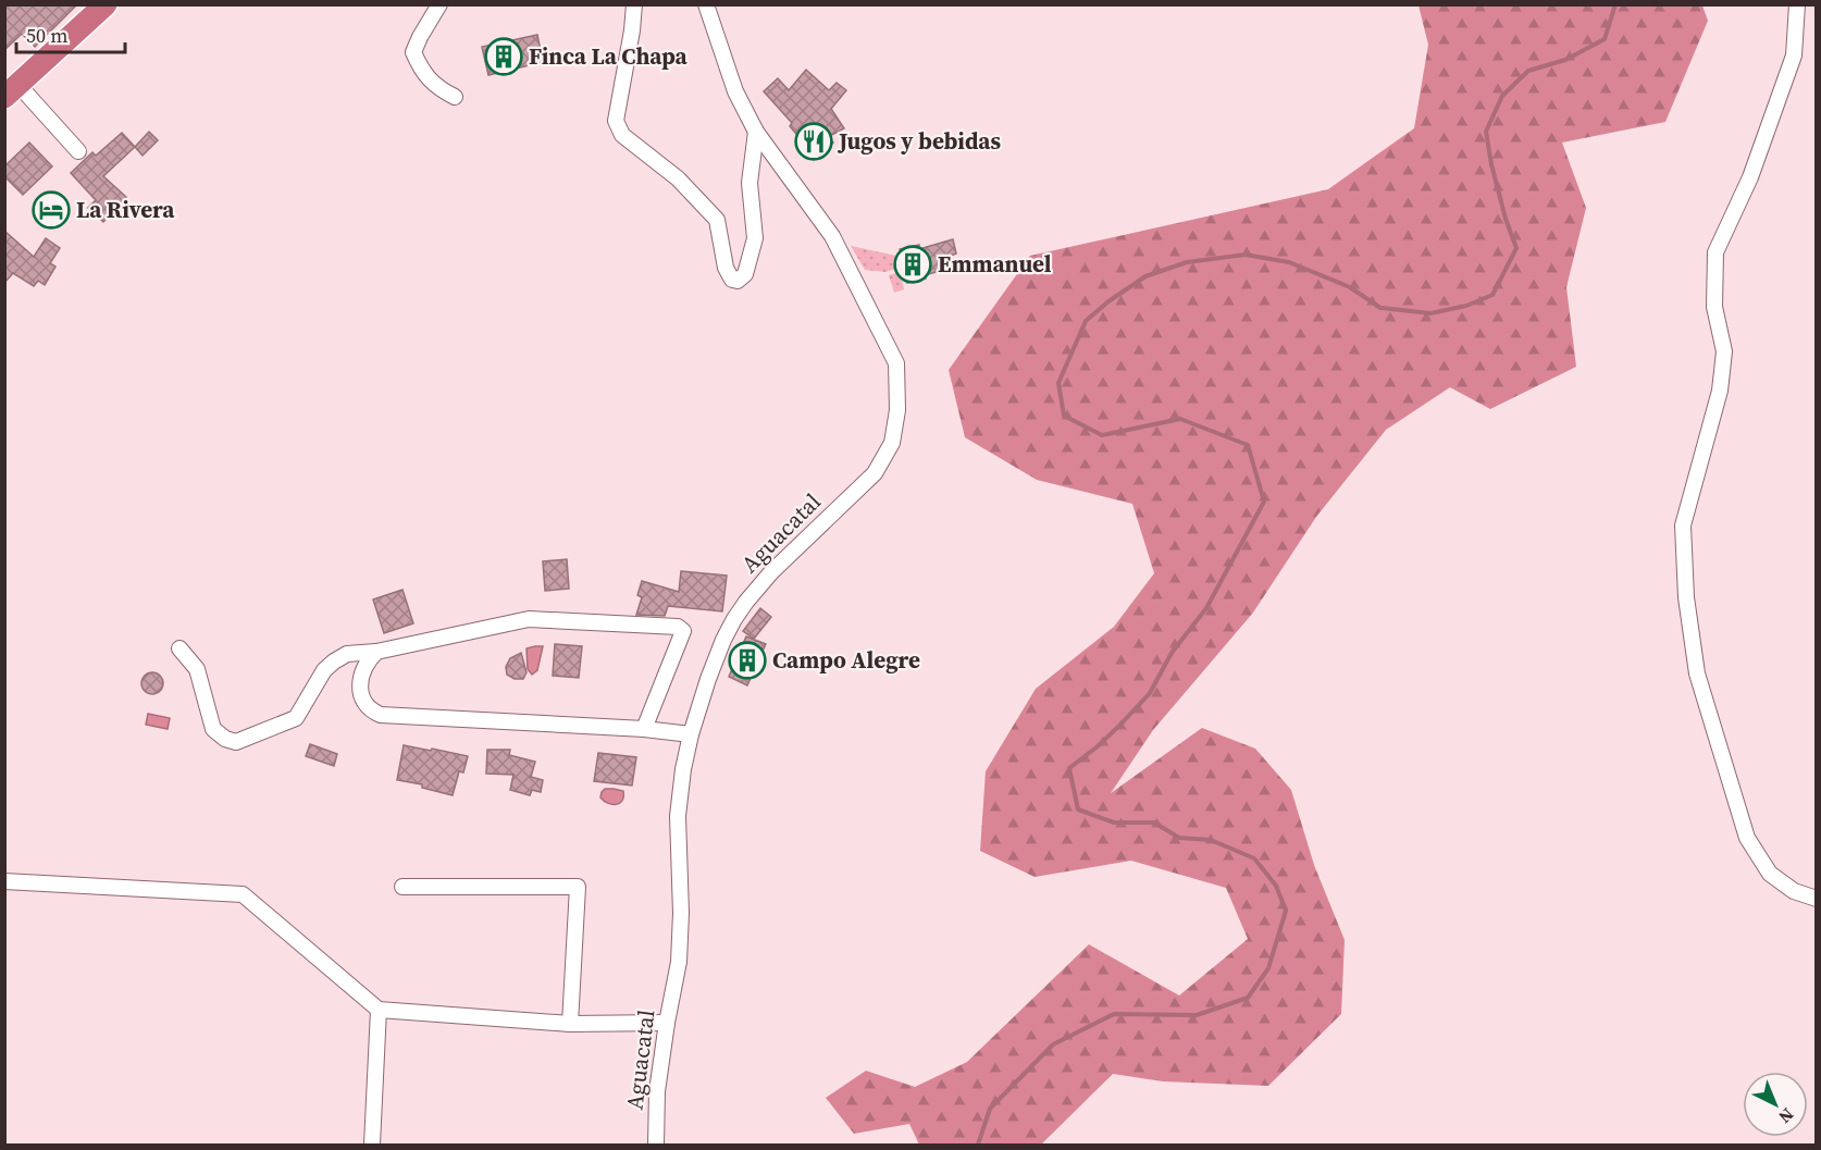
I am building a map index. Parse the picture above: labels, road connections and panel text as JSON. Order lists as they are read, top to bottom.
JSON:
{
  "streets": {
    "street": ["Aguacatal"]
  },
  "places": {
    "building": ["Finca La Chapa", "Emmanuel", "Campo Alegre"],
    "restaurant": ["Jugos y bebidas"],
    "hotel": ["La Rivera"]
  },
  "scale_bar": "50 m",
  "north": "bottom right"
}
